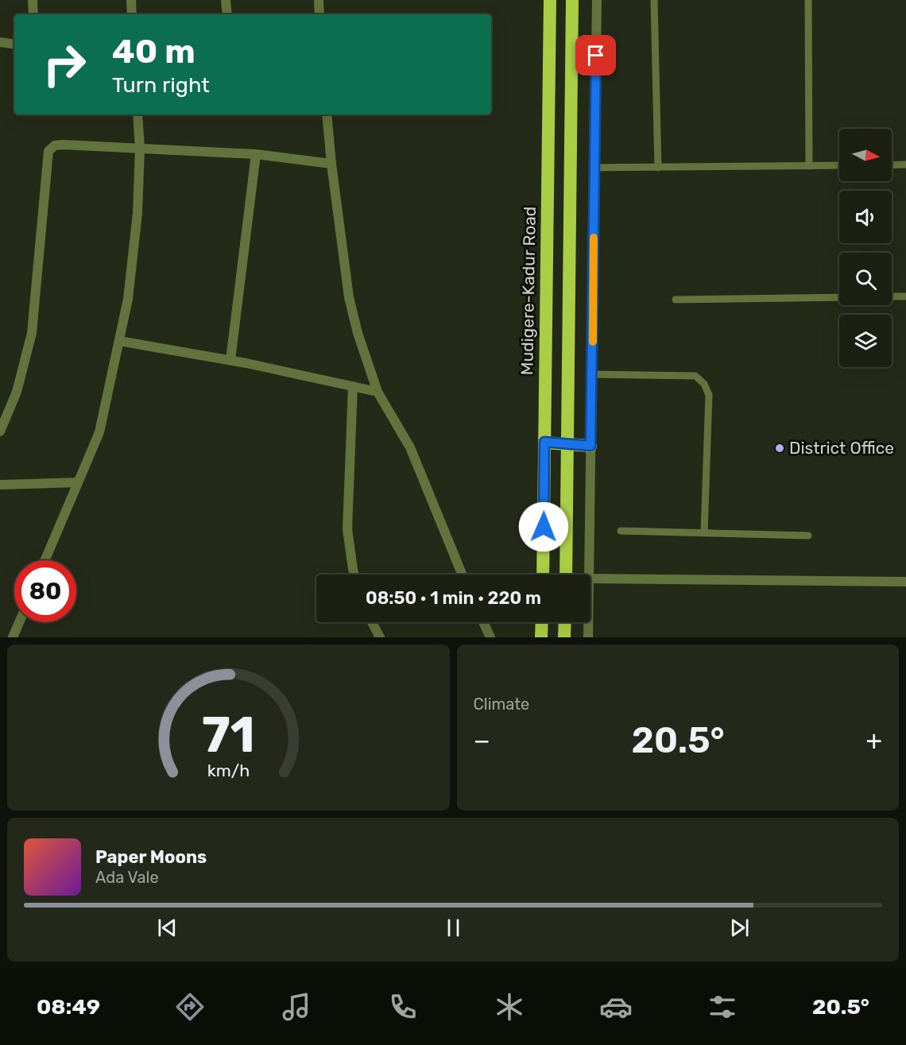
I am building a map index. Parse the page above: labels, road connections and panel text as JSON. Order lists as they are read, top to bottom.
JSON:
{
  "streets": {
    "highway": ["Mudigere-Kadur Road"]
  },
  "places": ["District Office"],
  "north": "right",
  "page": {
    "turn": ["40 m", "Turn right"],
    "limit": "80",
    "trip": "08:50 · 1 min · 220 m",
    "tile": "Climate",
    "heat": ["−", "20.5°", "+"],
    "song": ["Paper Moons", "Ada Vale"],
    "tabs": ["08:49", "20.5°"],
    "gauge": ["71", "km/h"]
  }
}
